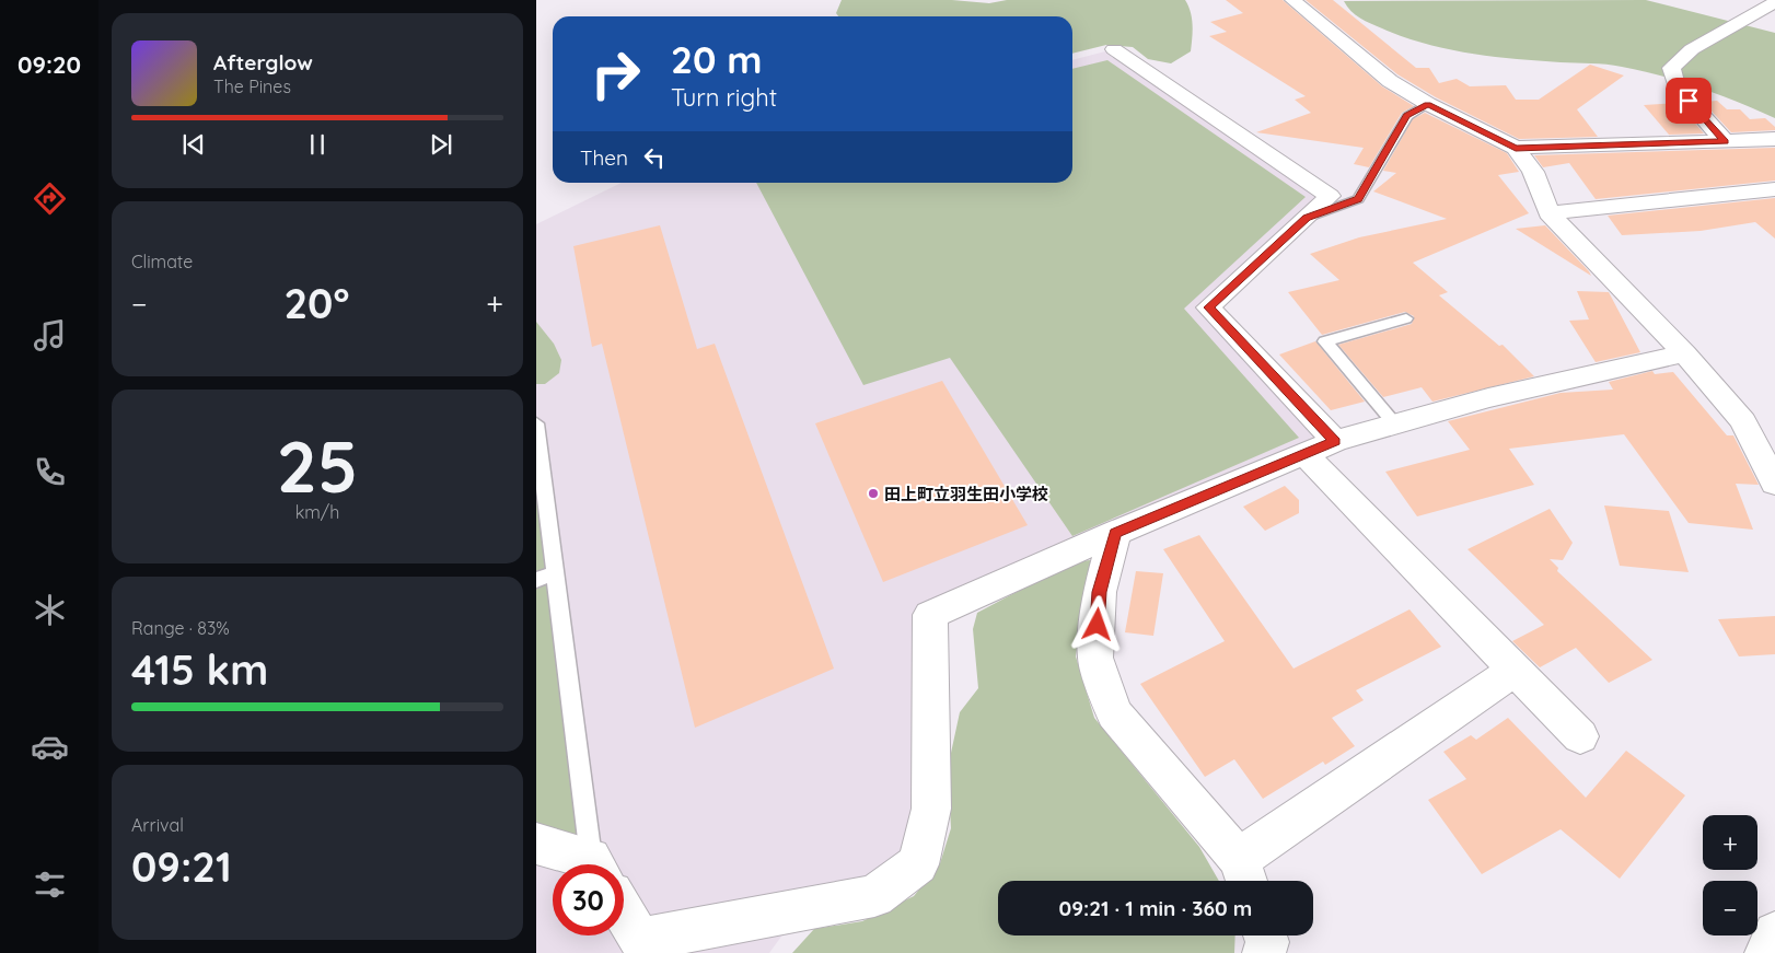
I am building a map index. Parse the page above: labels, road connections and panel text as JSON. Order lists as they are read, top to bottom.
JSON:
{
  "places": ["田上町立羽生田小学校"],
  "page": {
    "tabs": "09:20",
    "turn": ["20 m", "Turn right"],
    "song": ["Afterglow", "The Pines"],
    "then": "Then",
    "tile": [
      "Climate",
      ["25", "km/h"],
      ["Range · 83%", "415 km"],
      ["Arrival", "09:21"]
    ],
    "heat": ["−", "20°", "+"],
    "map_buttons": ["+", "−"],
    "limit": "30",
    "trip": "09:21 · 1 min · 360 m"
  }
}
